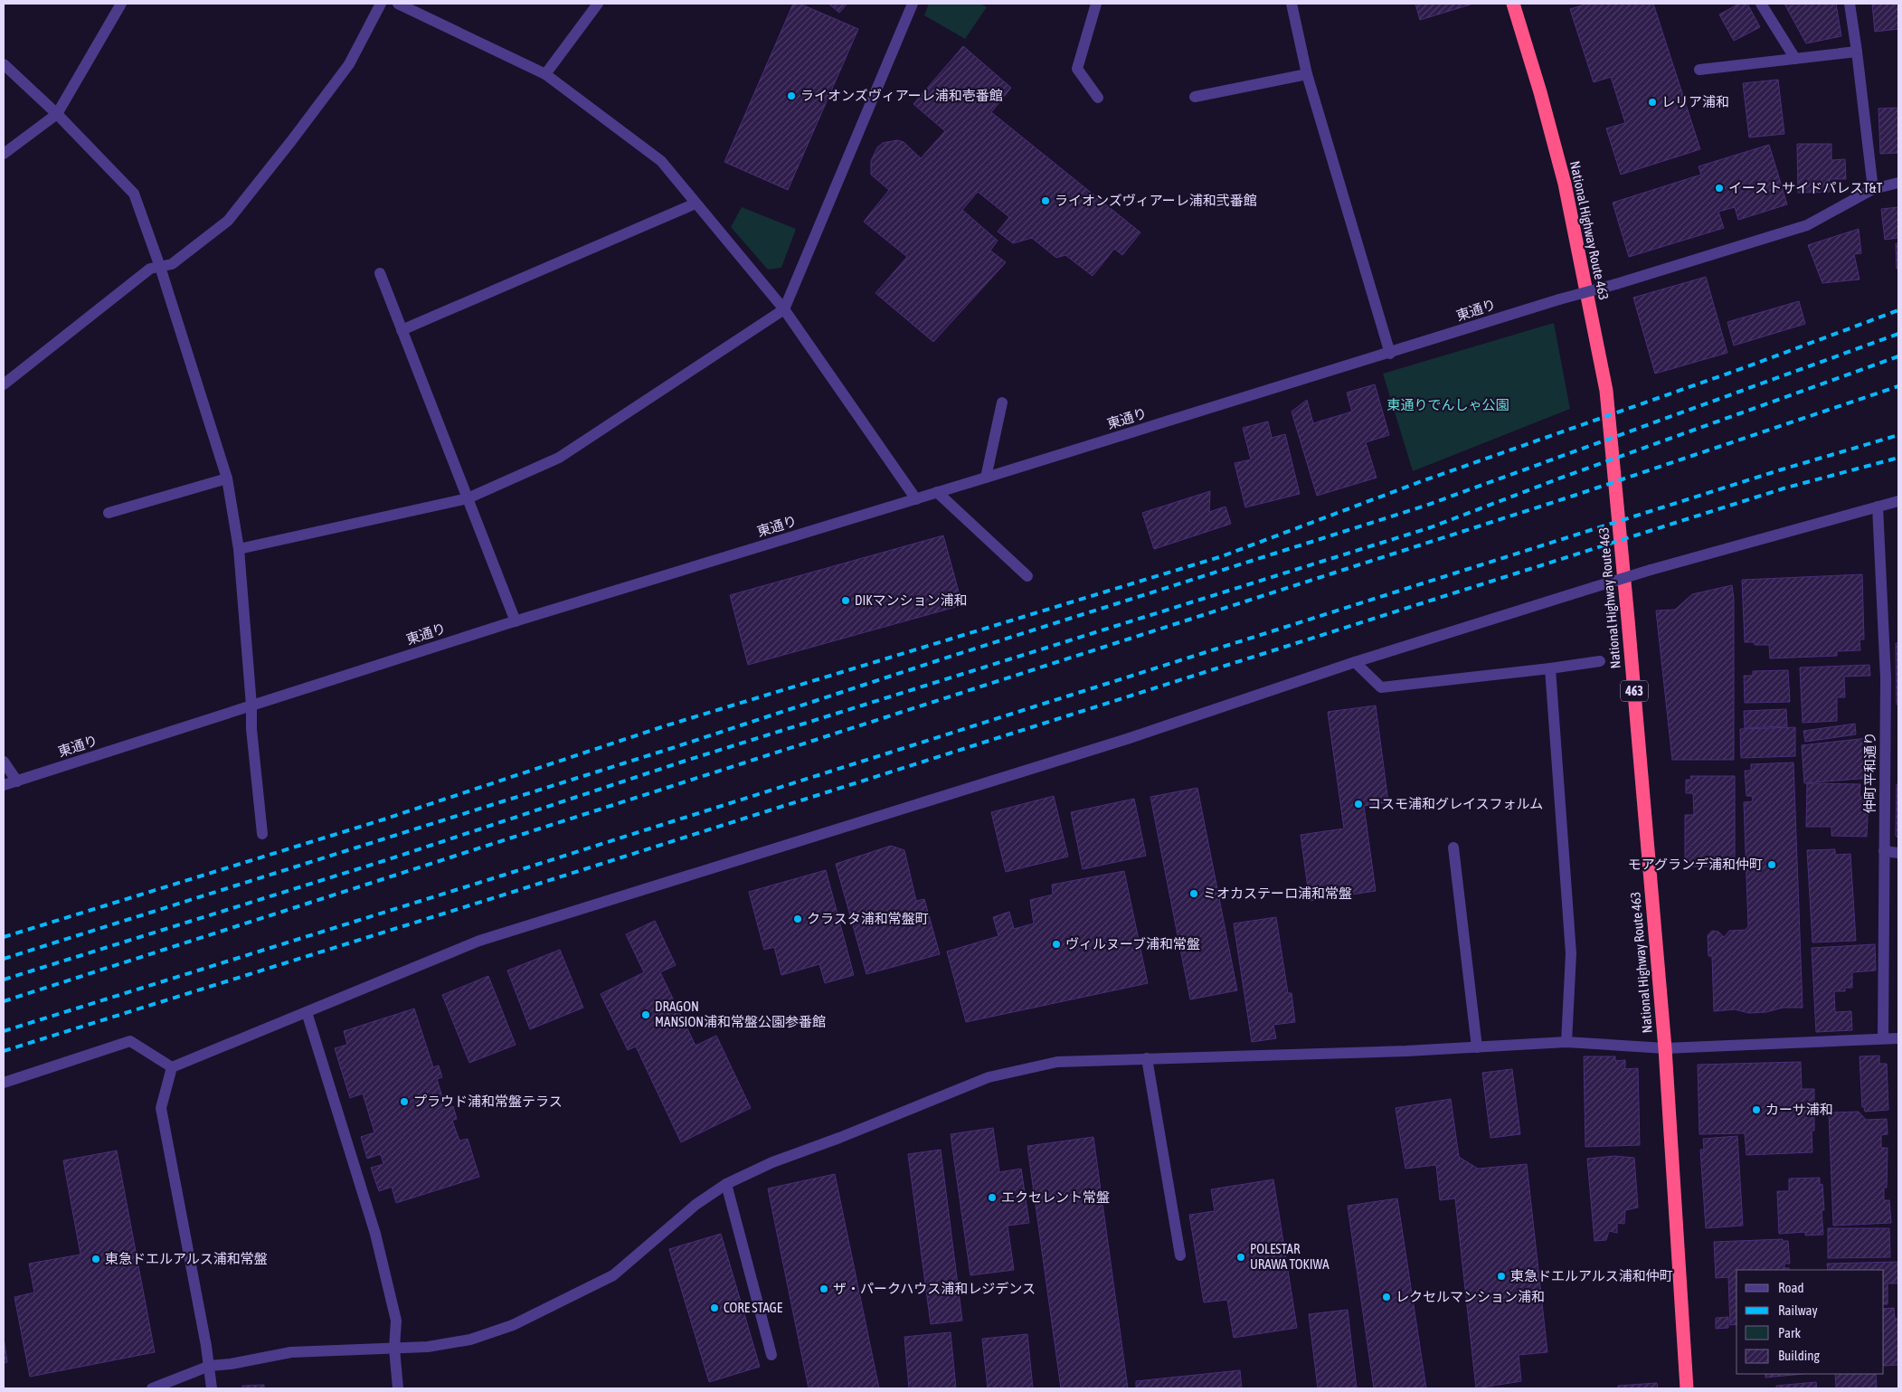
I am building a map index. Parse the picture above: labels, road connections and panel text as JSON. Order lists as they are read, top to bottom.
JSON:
{
  "streets": {
    "highway": ["National Highway Route 463", "463"],
    "street": ["東通り", "仲町平和通り"]
  },
  "parks": ["東通りでんしゃ公園"],
  "places": [
    "ライオンズヴィアーレ浦和壱番館",
    "レリア浦和",
    "イーストサイドパレスT&T",
    "ライオンズヴィアーレ浦和弐番館",
    "DIKマンション浦和",
    "コスモ浦和グレイスフォルム",
    "モアグランデ浦和仲町",
    "ミオカステーロ浦和常盤",
    "クラスタ浦和常盤町",
    "ヴィルヌーブ浦和常盤",
    "DRAGON MANSION浦和常盤公園参番館",
    "プラウド浦和常盤テラス",
    "カーサ浦和",
    "エクセレント常盤",
    "POLESTAR URAWA TOKIWA",
    "東急ドエルアルス浦和常盤",
    "東急ドエルアルス浦和仲町",
    "ザ・パークハウス浦和レジデンス",
    "レクセルマンション浦和",
    "CORE STAGE"
  ],
  "legend": [
    "Road",
    "Railway",
    "Park",
    "Building"
  ]
}
